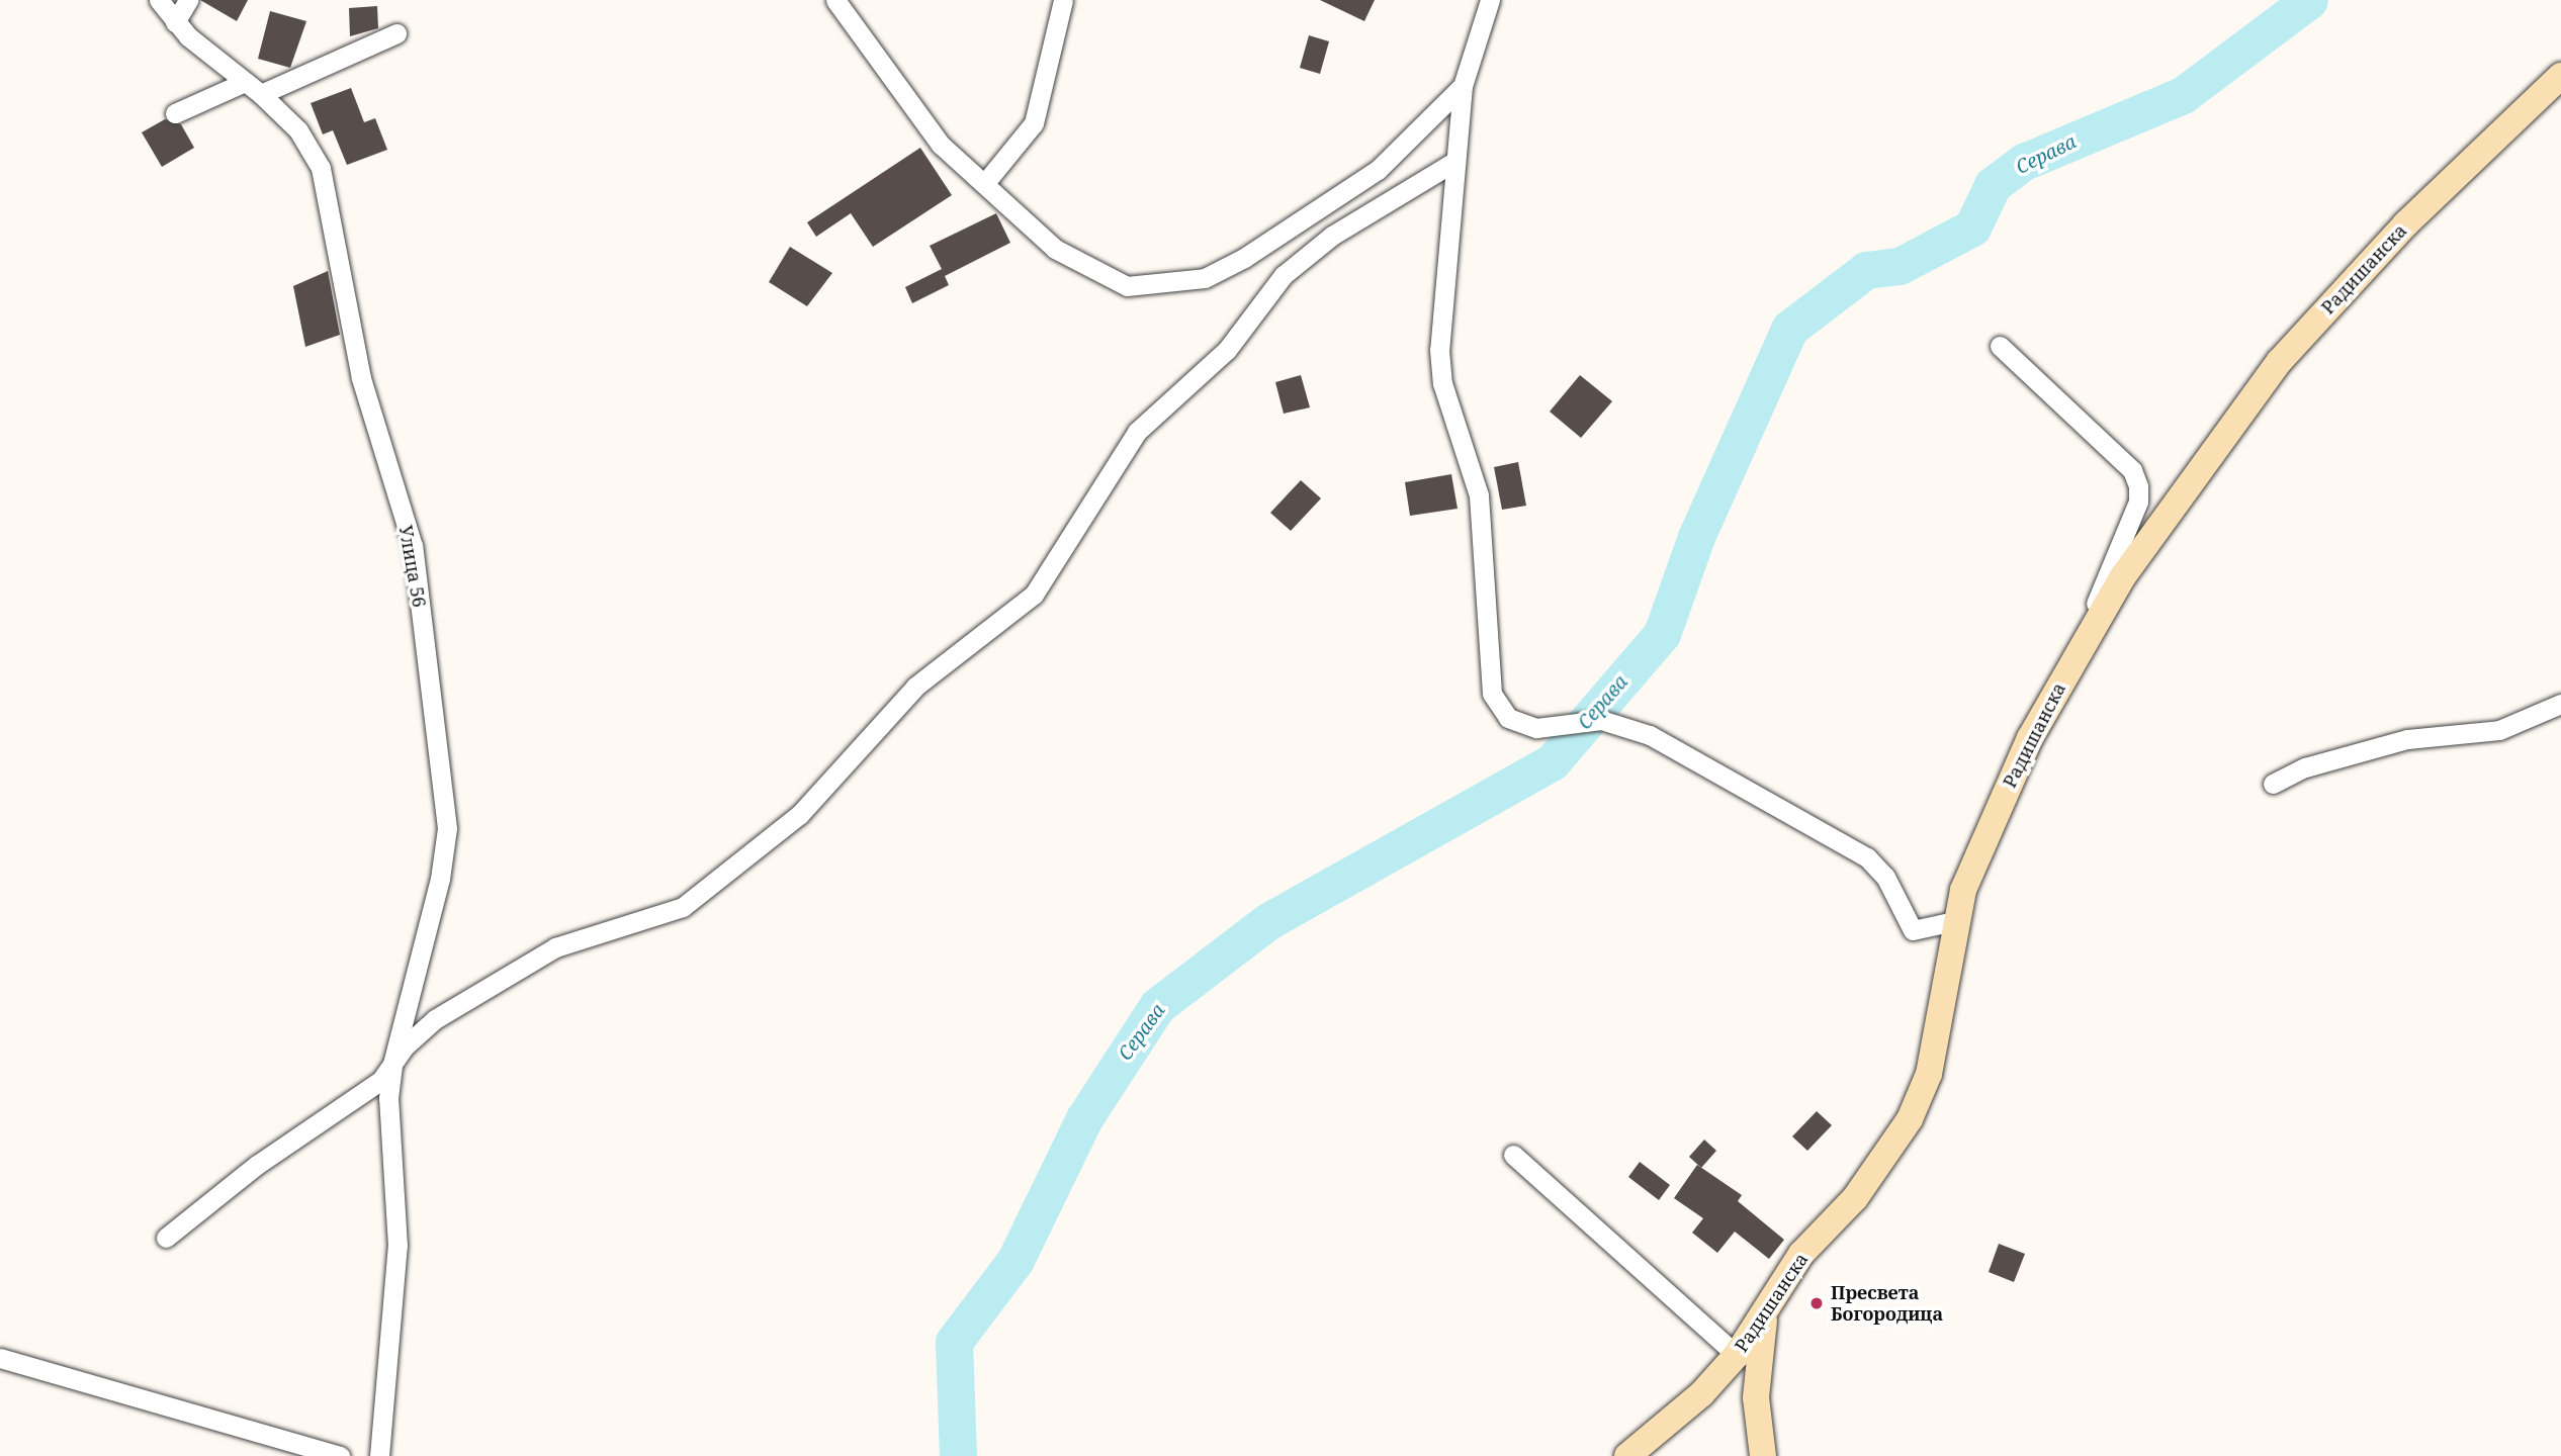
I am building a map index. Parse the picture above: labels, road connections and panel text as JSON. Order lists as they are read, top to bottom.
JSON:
{
  "streets": {
    "street": ["Радишанска", "Улица 56"]
  },
  "water": ["Серава"],
  "places": ["Пресвета Богородица"]
}
